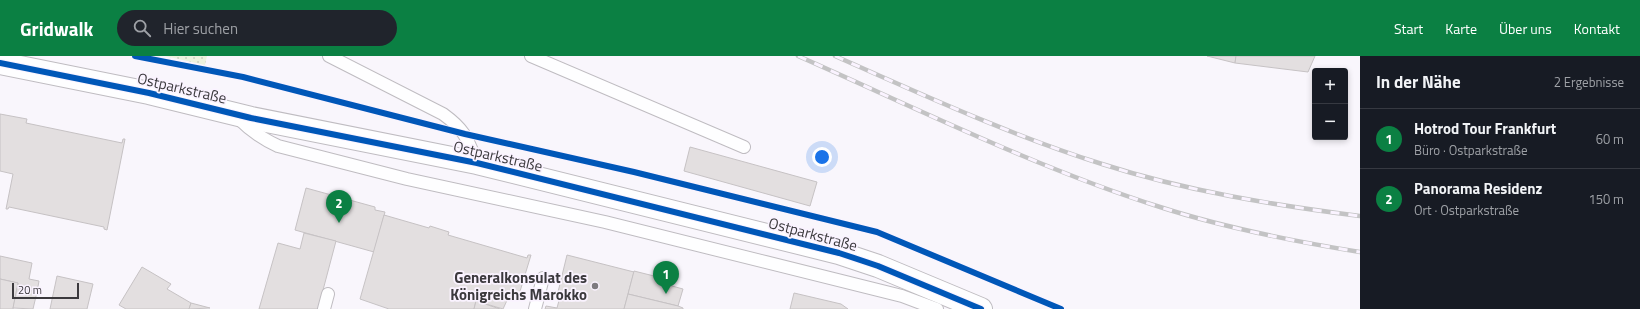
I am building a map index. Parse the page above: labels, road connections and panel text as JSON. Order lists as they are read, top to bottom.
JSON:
{
  "streets": {
    "street": ["Ostparkstraße"]
  },
  "places": ["Generalkonsulat des Königreichs Marokko"],
  "scale_bar": "20 m",
  "page": {
    "header": "Gridwalk",
    "search": "Hier suchen",
    "nav": [
      "Start",
      "Karte",
      "Über uns",
      "Kontakt"
    ],
    "heading": ["In der Nähe", "2 Ergebnisse"],
    "map_buttons": ["+", "−"],
    "list": [
      {
        "mark": "1",
        "name": "Hotrod Tour Frankfurt",
        "note": "Büro · Ostparkstraße",
        "value": "60 m"
      },
      {
        "mark": "2",
        "name": "Panorama Residenz",
        "note": "Ort · Ostparkstraße",
        "value": "150 m"
      }
    ],
    "pins": ["2", "1"],
    "scale": "20 m"
  }
}
